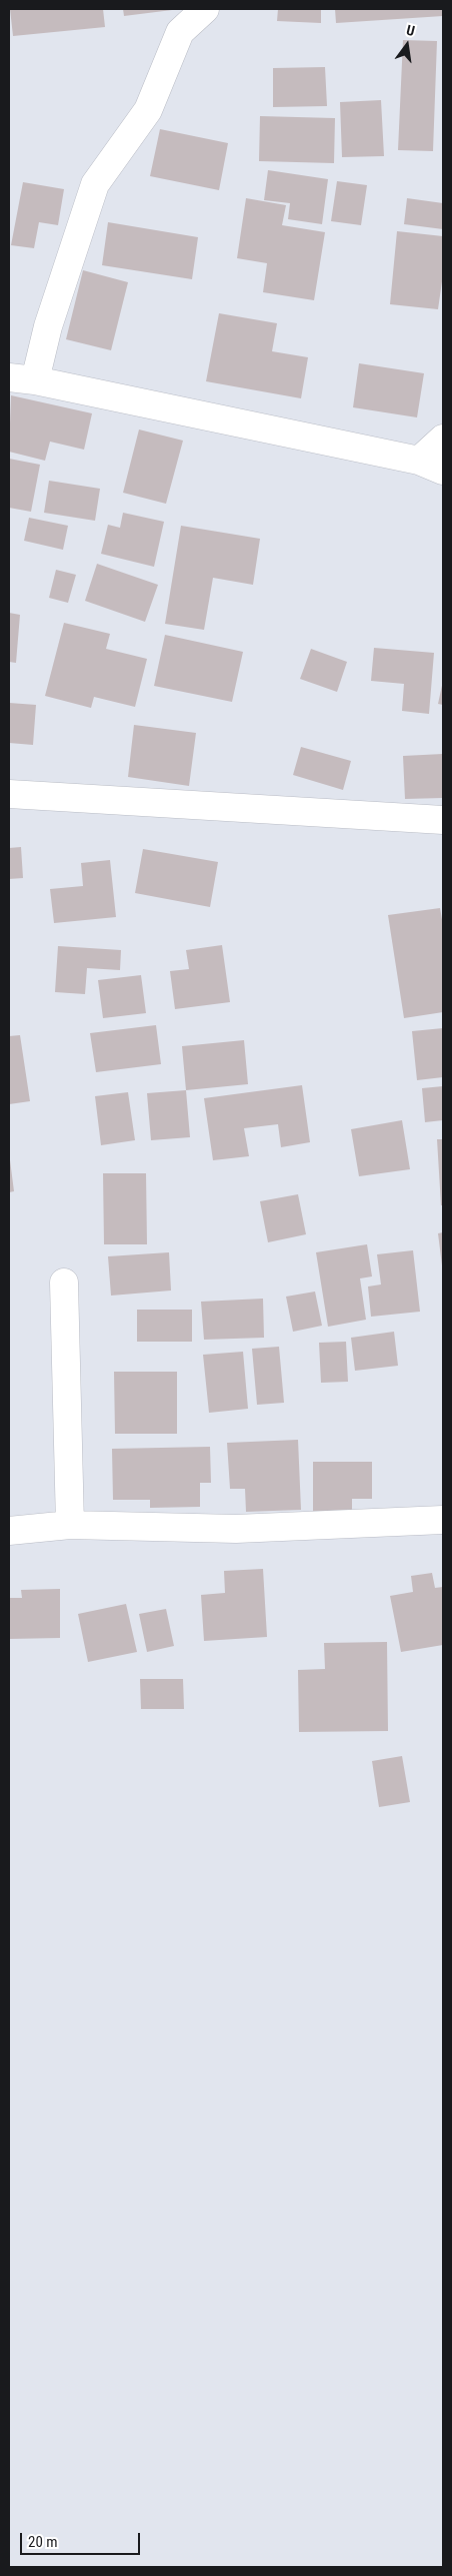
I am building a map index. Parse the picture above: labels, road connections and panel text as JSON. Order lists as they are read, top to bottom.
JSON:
{
  "scale_bar": "20 m",
  "north": "top"
}
